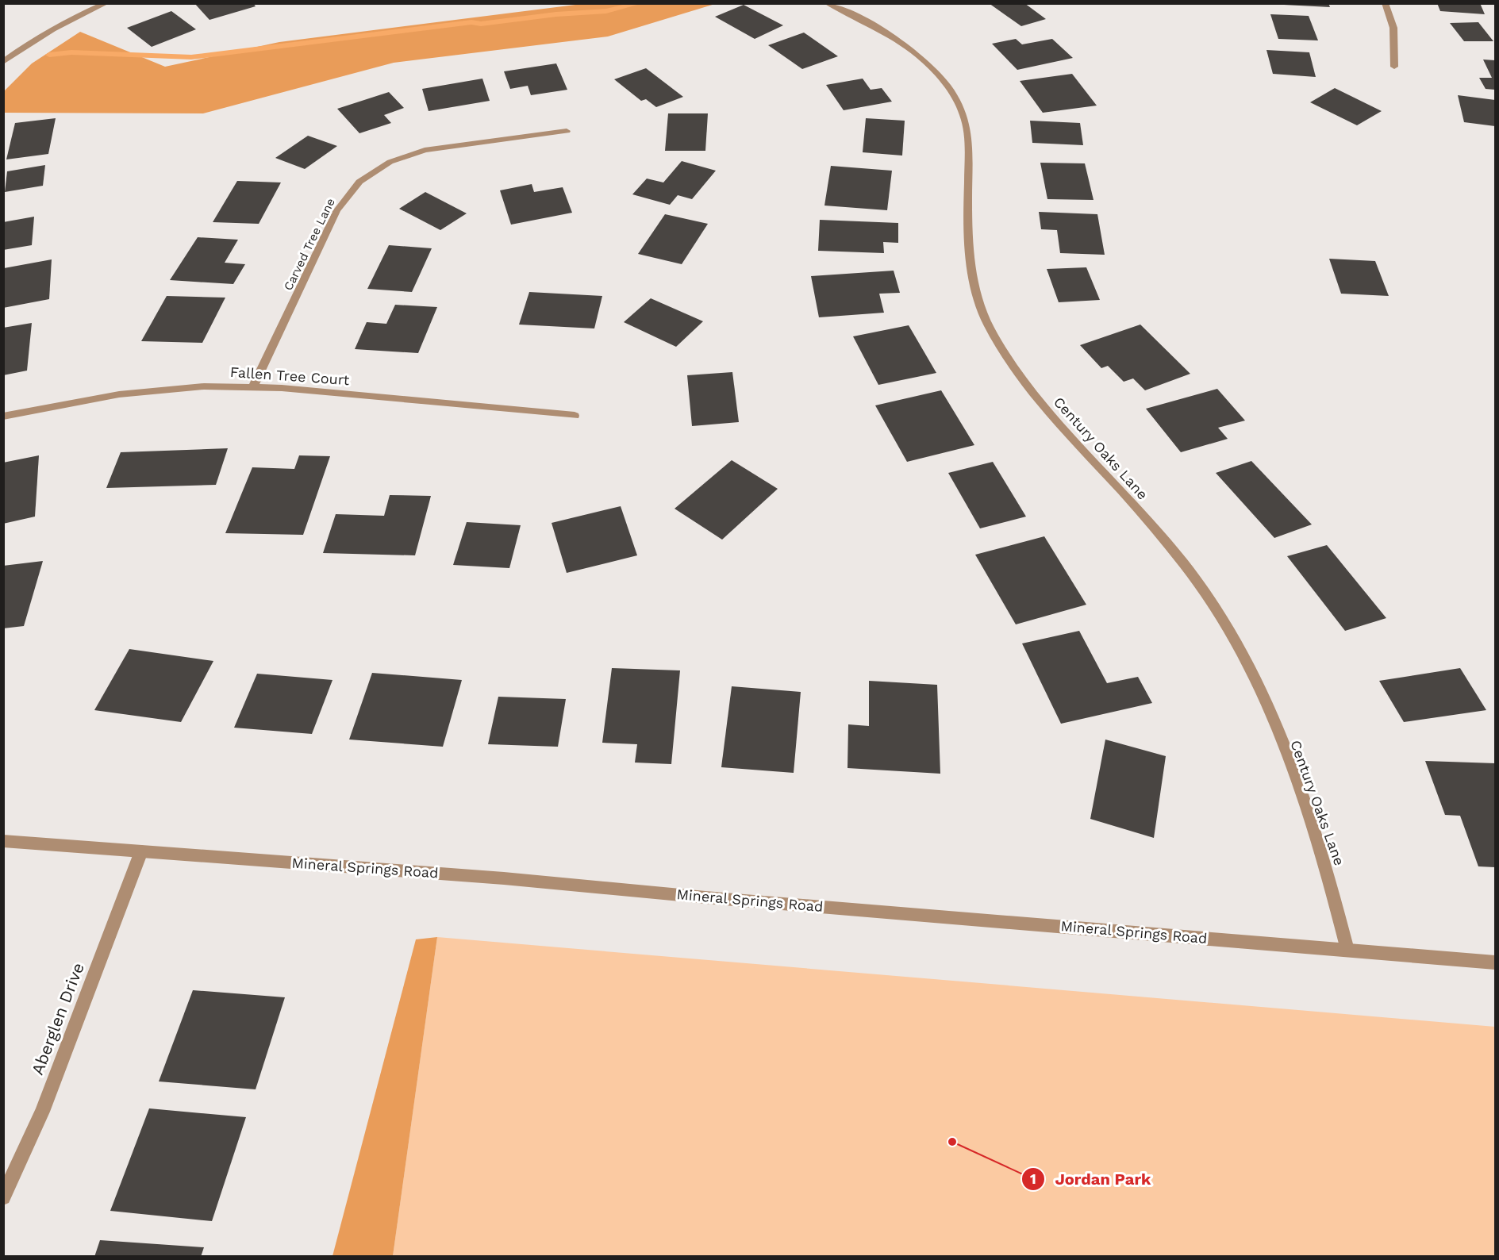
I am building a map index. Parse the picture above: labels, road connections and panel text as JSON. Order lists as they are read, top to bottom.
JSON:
{
  "streets": {
    "street": [
      "Carved Tree Lane",
      "Fallen Tree Court",
      "Century Oaks Lane",
      "Mineral Springs Road",
      "Aberglen Drive"
    ]
  },
  "crossings": [
    ["Carved Tree Lane", "Fallen Tree Court"],
    ["Century Oaks Lane", "Mineral Springs Road"],
    ["Mineral Springs Road", "Aberglen Drive"]
  ],
  "places": ["Jordan Park"]
}
